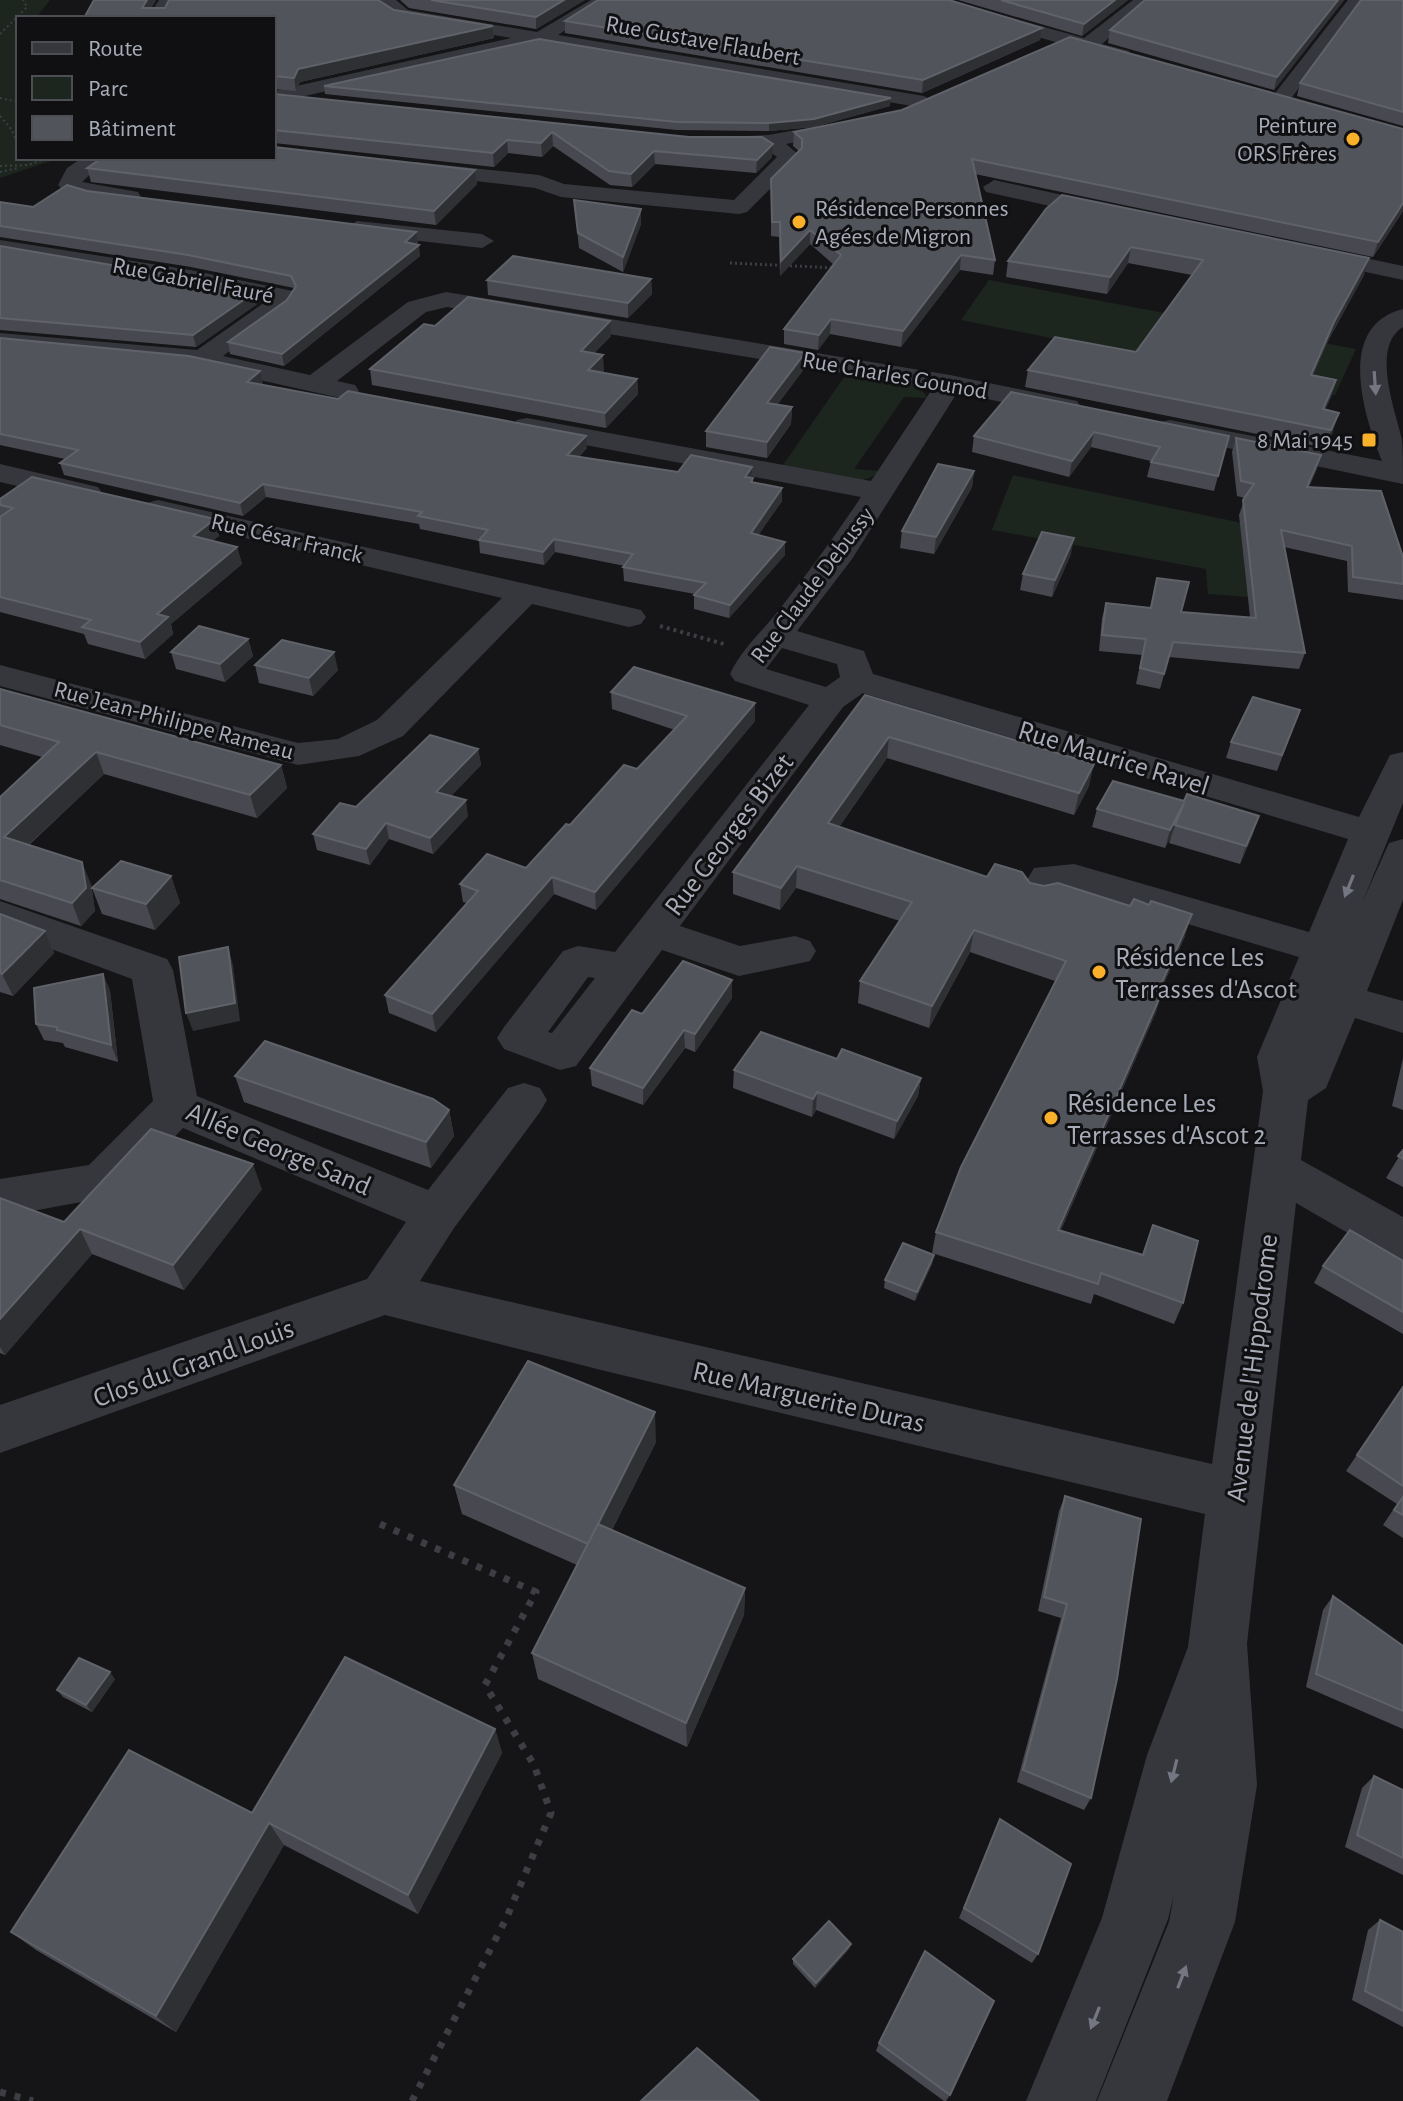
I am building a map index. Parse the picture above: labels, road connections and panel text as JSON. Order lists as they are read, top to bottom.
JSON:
{
  "streets": {
    "street": [
      "Rue Gustave Flaubert",
      "Rue Gabriel Fauré",
      "Rue Charles Gounod",
      "Rue César Franck",
      "Rue Claude Debussy",
      "Rue Jean-Philippe Rameau",
      "Rue Maurice Ravel",
      "Rue Georges Bizet",
      "Allée George Sand",
      "Clos du Grand Louis",
      "Avenue de l'Hippodrome",
      "Rue Marguerite Duras"
    ]
  },
  "crossings": [
    ["Rue Charles Gounod", "Rue Claude Debussy"],
    ["Rue César Franck", "Rue Jean-Philippe Rameau"],
    ["Rue Claude Debussy", "Rue Maurice Ravel"],
    ["Rue Claude Debussy", "Rue Georges Bizet"],
    ["Rue Maurice Ravel", "Rue Georges Bizet"],
    ["Rue Maurice Ravel", "Avenue de l'Hippodrome"],
    ["Clos du Grand Louis", "Rue Marguerite Duras"],
    ["Avenue de l'Hippodrome", "Rue Marguerite Duras"]
  ],
  "places": {
    "other": [
      "Peinture ORS Frères",
      "Résidence Personnes Agées de Migron",
      "Résidence Les Terrasses d'Ascot",
      "Résidence Les Terrasses d'Ascot 2"
    ],
    "transit": ["8 Mai 1945"]
  },
  "legend": ["Route", "Parc", "Bâtiment"]
}
